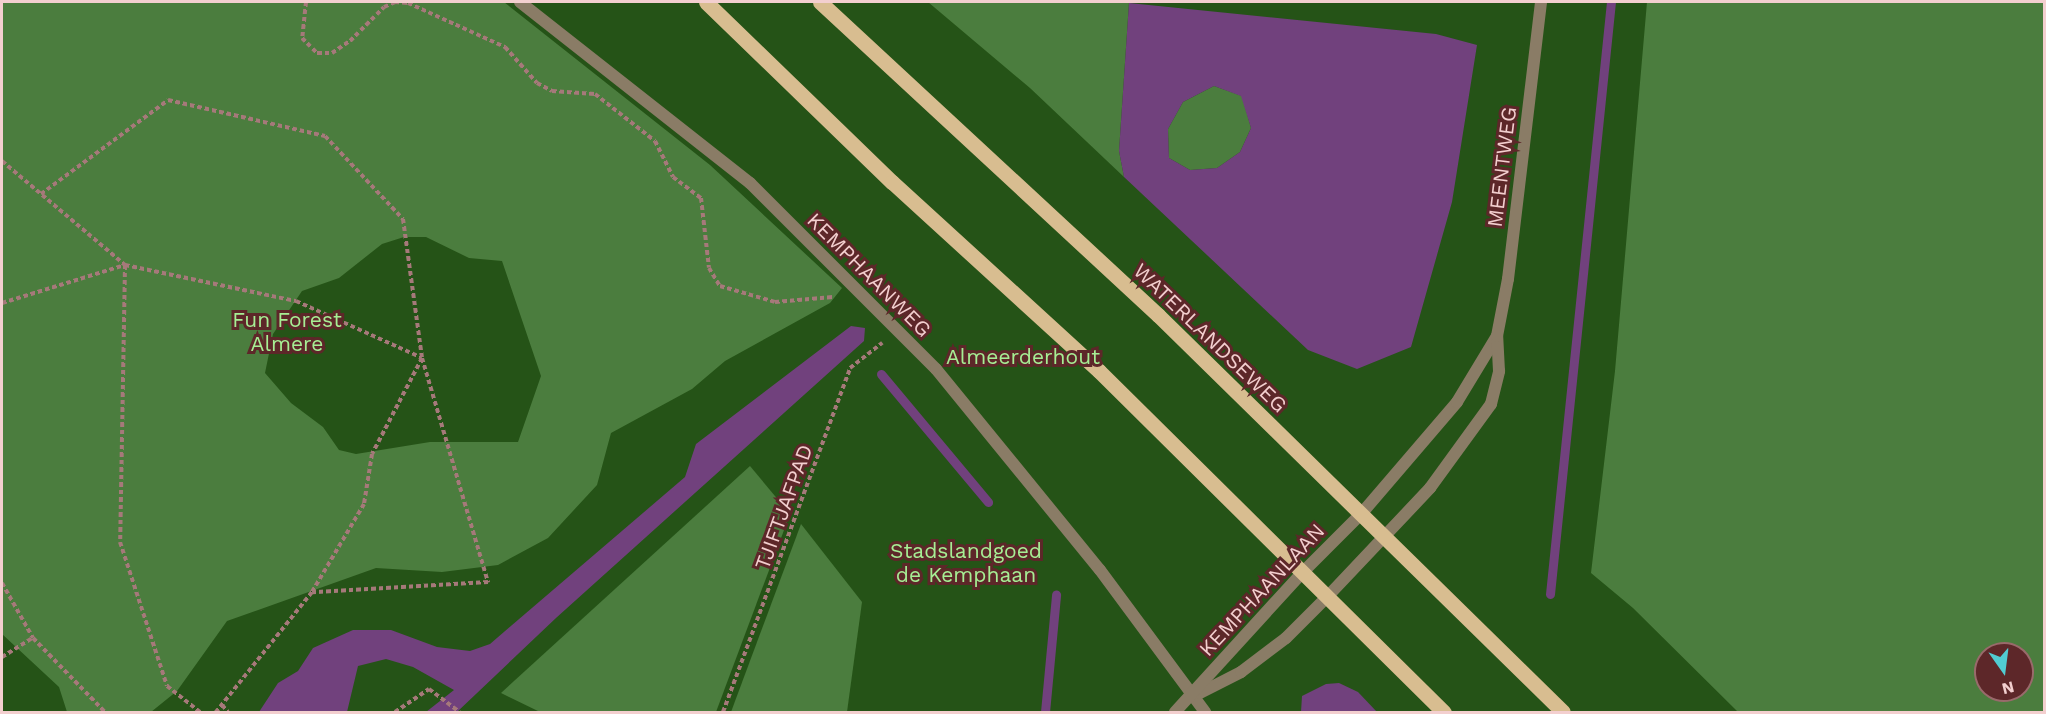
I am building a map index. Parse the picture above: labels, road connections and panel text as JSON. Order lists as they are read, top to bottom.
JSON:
{
  "streets": {
    "main road": ["WATERLANDSEWEG"],
    "street": ["MEENTWEG", "KEMPHAANWEG", "KEMPHAANLAAN"],
    "path": ["TJIFTJAFPAD"]
  },
  "crossings": [
    ["MEENTWEG", "WATERLANDSEWEG"],
    ["MEENTWEG", "KEMPHAANLAAN"],
    ["KEMPHAANWEG", "TJIFTJAFPAD"],
    ["KEMPHAANWEG", "KEMPHAANLAAN"],
    ["WATERLANDSEWEG", "KEMPHAANLAAN"]
  ],
  "parks": ["Fun Forest Almere", "Almeerderhout", "Stadslandgoed de Kemphaan"],
  "north": "bottom"
}
